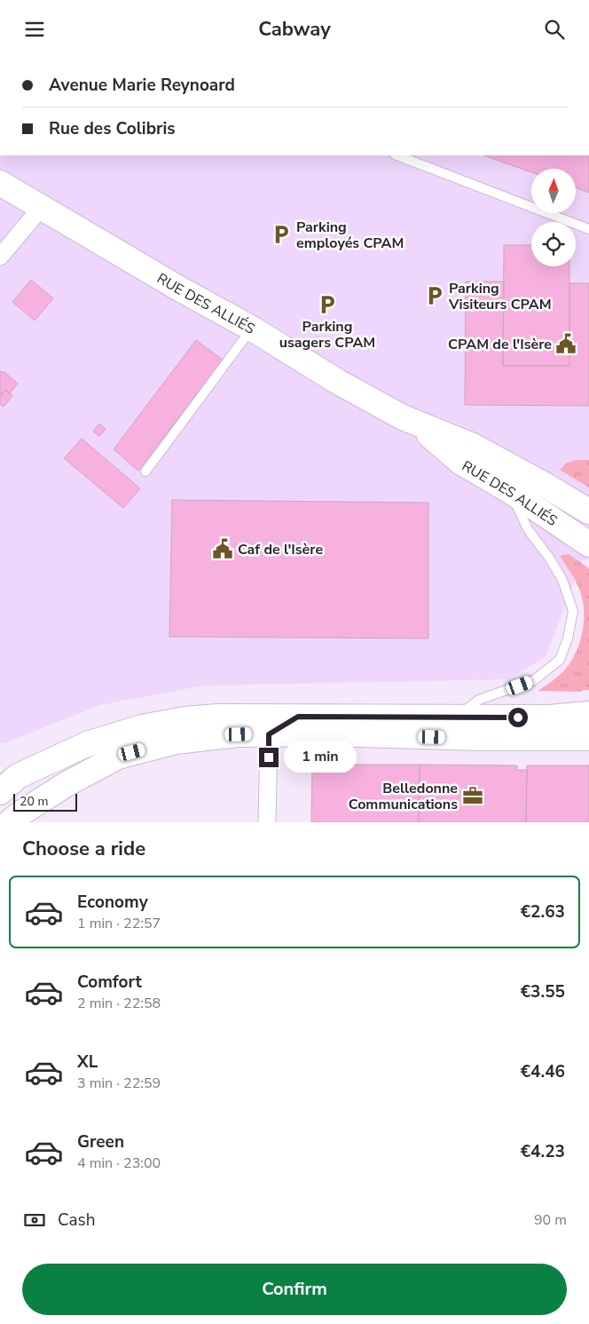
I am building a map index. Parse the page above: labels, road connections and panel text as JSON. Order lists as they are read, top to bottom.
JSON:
{
  "streets": {
    "main road": ["RUE DES ALLIÉS"]
  },
  "places": {
    "parking": ["Parking employés CPAM", "Parking Visiteurs CPAM", "Parking usagers CPAM"],
    "public building": ["CPAM de l'Isère", "Caf de l'Isère"],
    "office": ["Belledonne Communications"]
  },
  "scale_bar": "20 m",
  "north": "top",
  "page": {
    "header": "Cabway",
    "banner": ["Avenue Marie Reynoard", "Rue des Colibris"],
    "bubble": "1 min",
    "scale": "20 m",
    "heading": "Choose a ride",
    "list": [
      {
        "name": "Economy",
        "note": "1 min · 22:57",
        "value": "€2.63"
      },
      {
        "name": "Comfort",
        "note": "2 min · 22:58",
        "value": "€3.55"
      },
      {
        "name": "XL",
        "note": "3 min · 22:59",
        "value": "€4.46"
      },
      {
        "name": "Green",
        "note": "4 min · 23:00",
        "value": "€4.23"
      }
    ],
    "pay": ["Cash", "90 m"],
    "buttons": "Confirm"
  }
}
